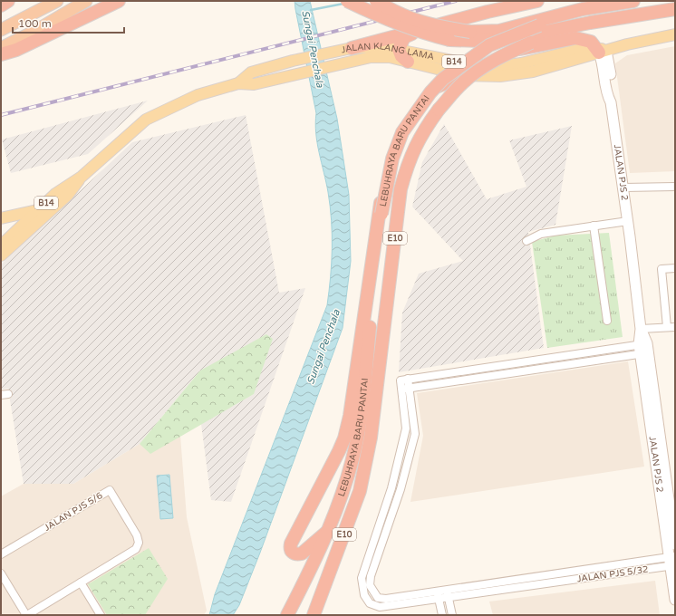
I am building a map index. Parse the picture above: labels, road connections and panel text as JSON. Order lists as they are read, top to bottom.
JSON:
{
  "streets": {
    "highway": ["LEBUHRAYA BARU PANTAI", "E10"],
    "main road": ["JALAN KLANG LAMA", "B14", "JALAN PJS 2"],
    "street": ["JALAN PJS 5/6", "JALAN PJS 5/32"]
  },
  "crossings": [
    ["JALAN KLANG LAMA", "JALAN PJS 2"],
    ["JALAN PJS 2", "JALAN PJS 5/32"]
  ],
  "water": ["Sungai Penchala"],
  "scale_bar": "100 m"
}
